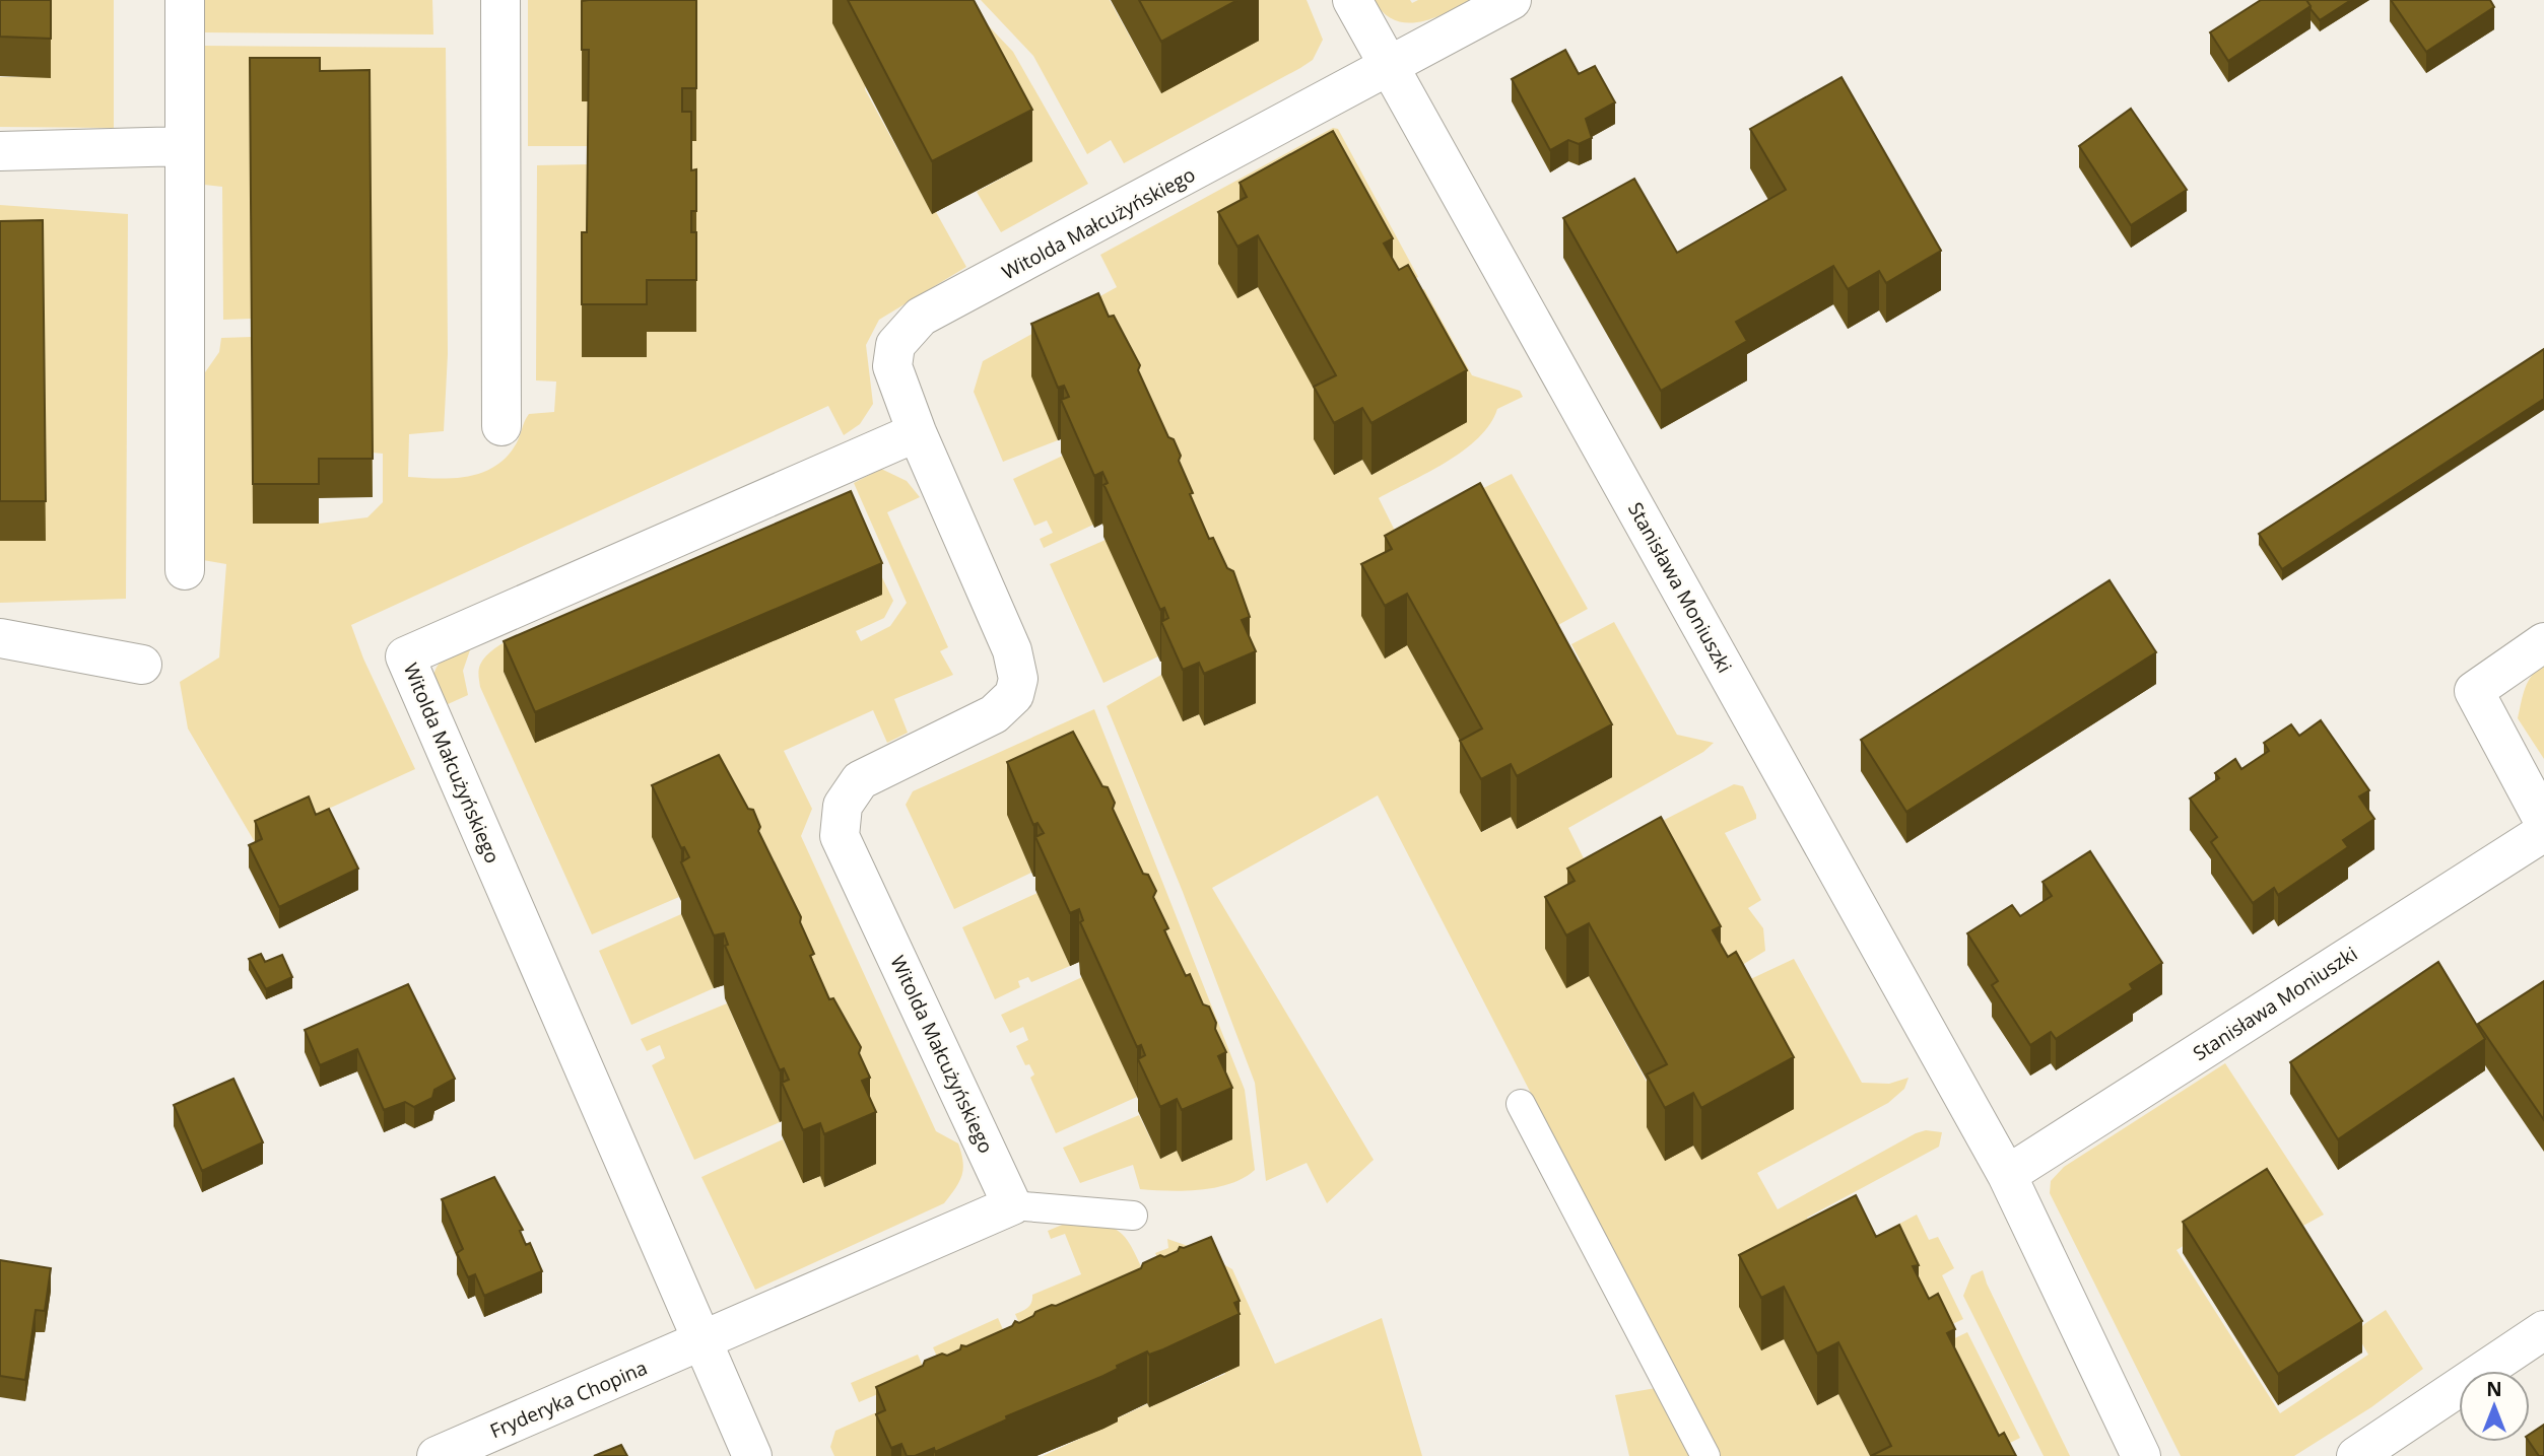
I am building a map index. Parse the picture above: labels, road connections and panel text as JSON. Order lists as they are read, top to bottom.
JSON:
{
  "streets": {
    "street": ["Witolda Małcużyńskiego", "Stanisława Moniuszki", "Fryderyka Chopina"]
  },
  "crossings": [
    ["Witolda Małcużyńskiego", "Stanisława Moniuszki"],
    ["Witolda Małcużyńskiego", "Fryderyka Chopina"]
  ],
  "north": "top"
}
